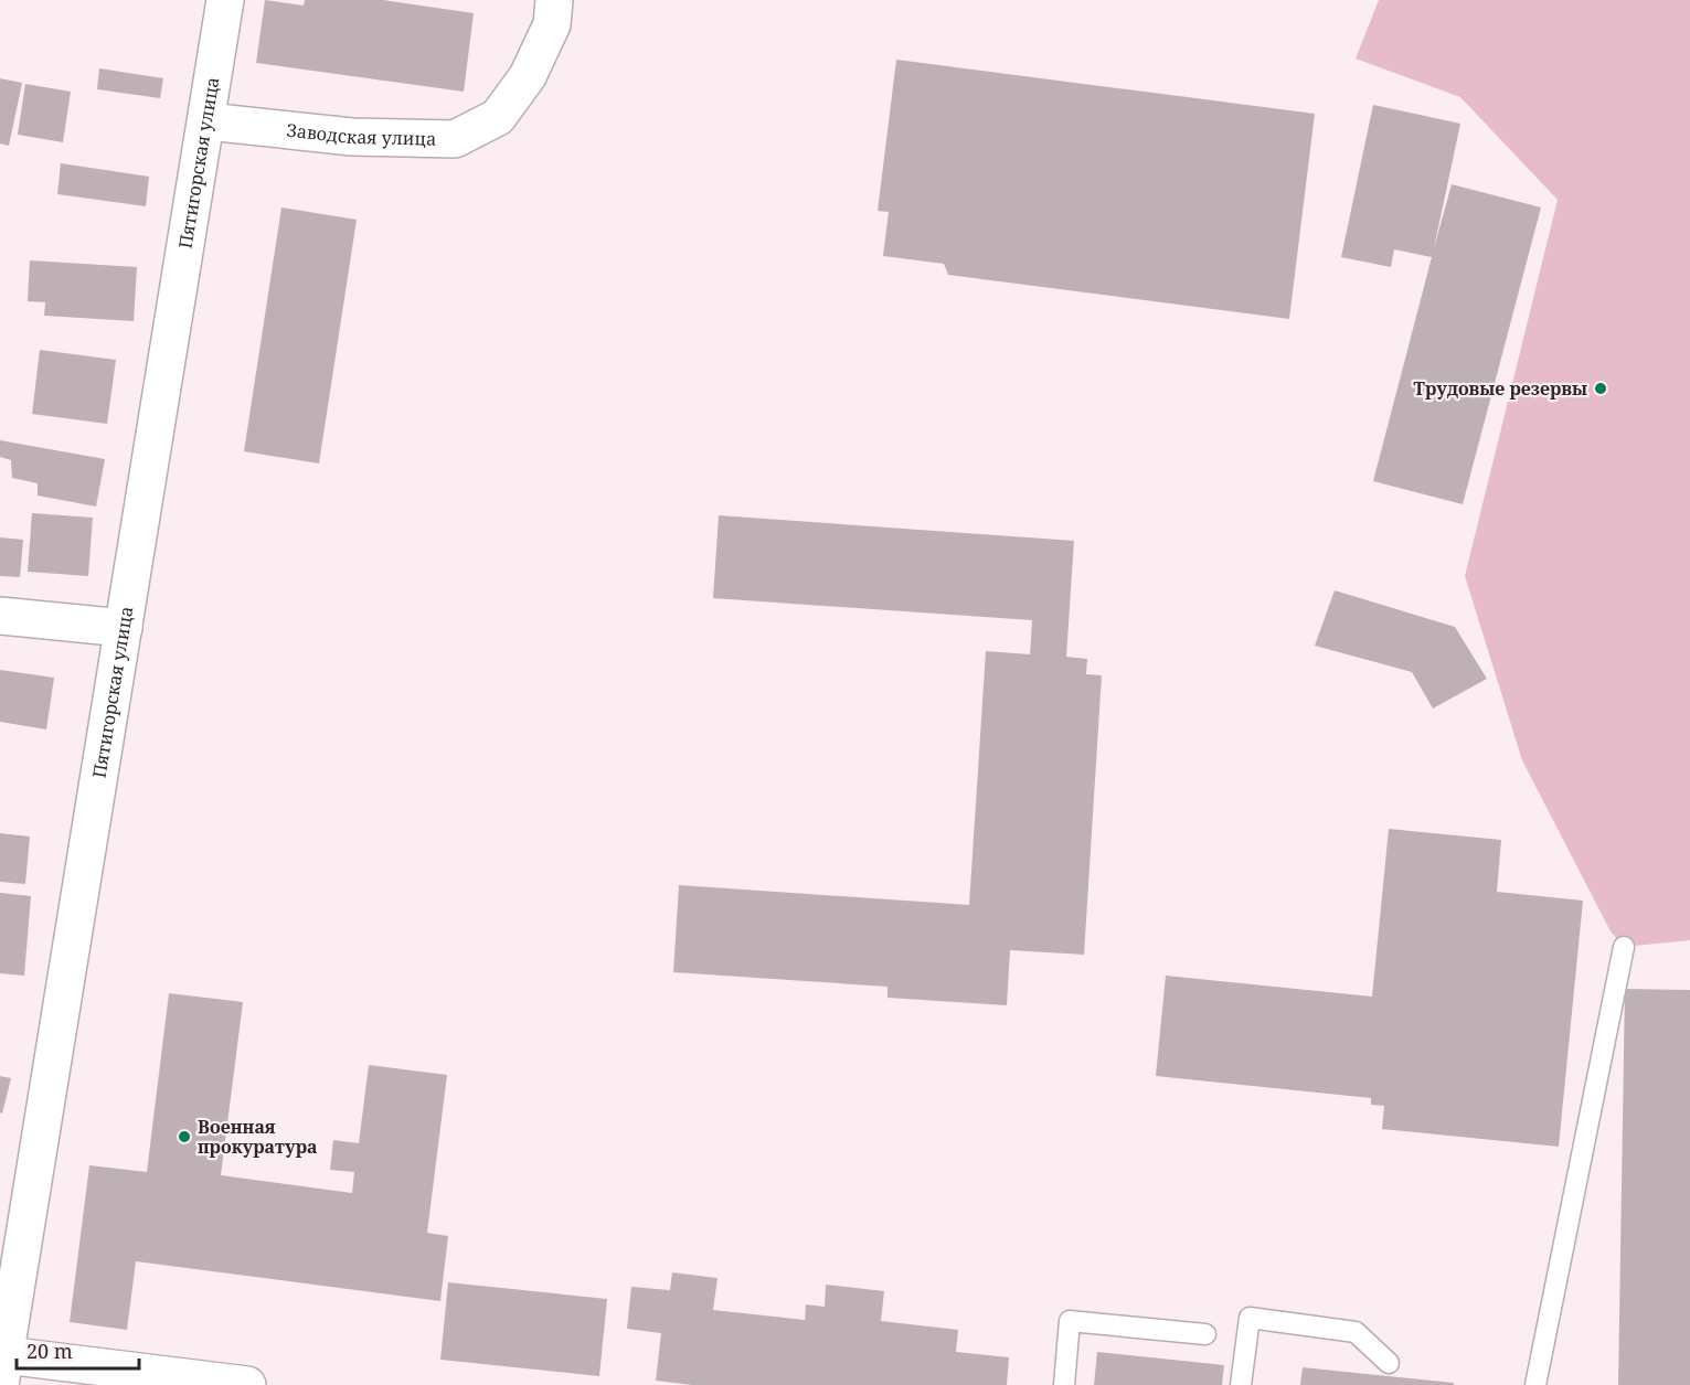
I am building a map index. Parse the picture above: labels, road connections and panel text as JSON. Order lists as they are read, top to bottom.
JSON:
{
  "streets": {
    "street": ["Заводская улица", "Пятигорская улица"]
  },
  "crossings": [
    ["Заводская улица", "Пятигорская улица"]
  ],
  "places": ["Трудовые резервы", "Военная прокуратура"],
  "scale_bar": "20 m"
}
